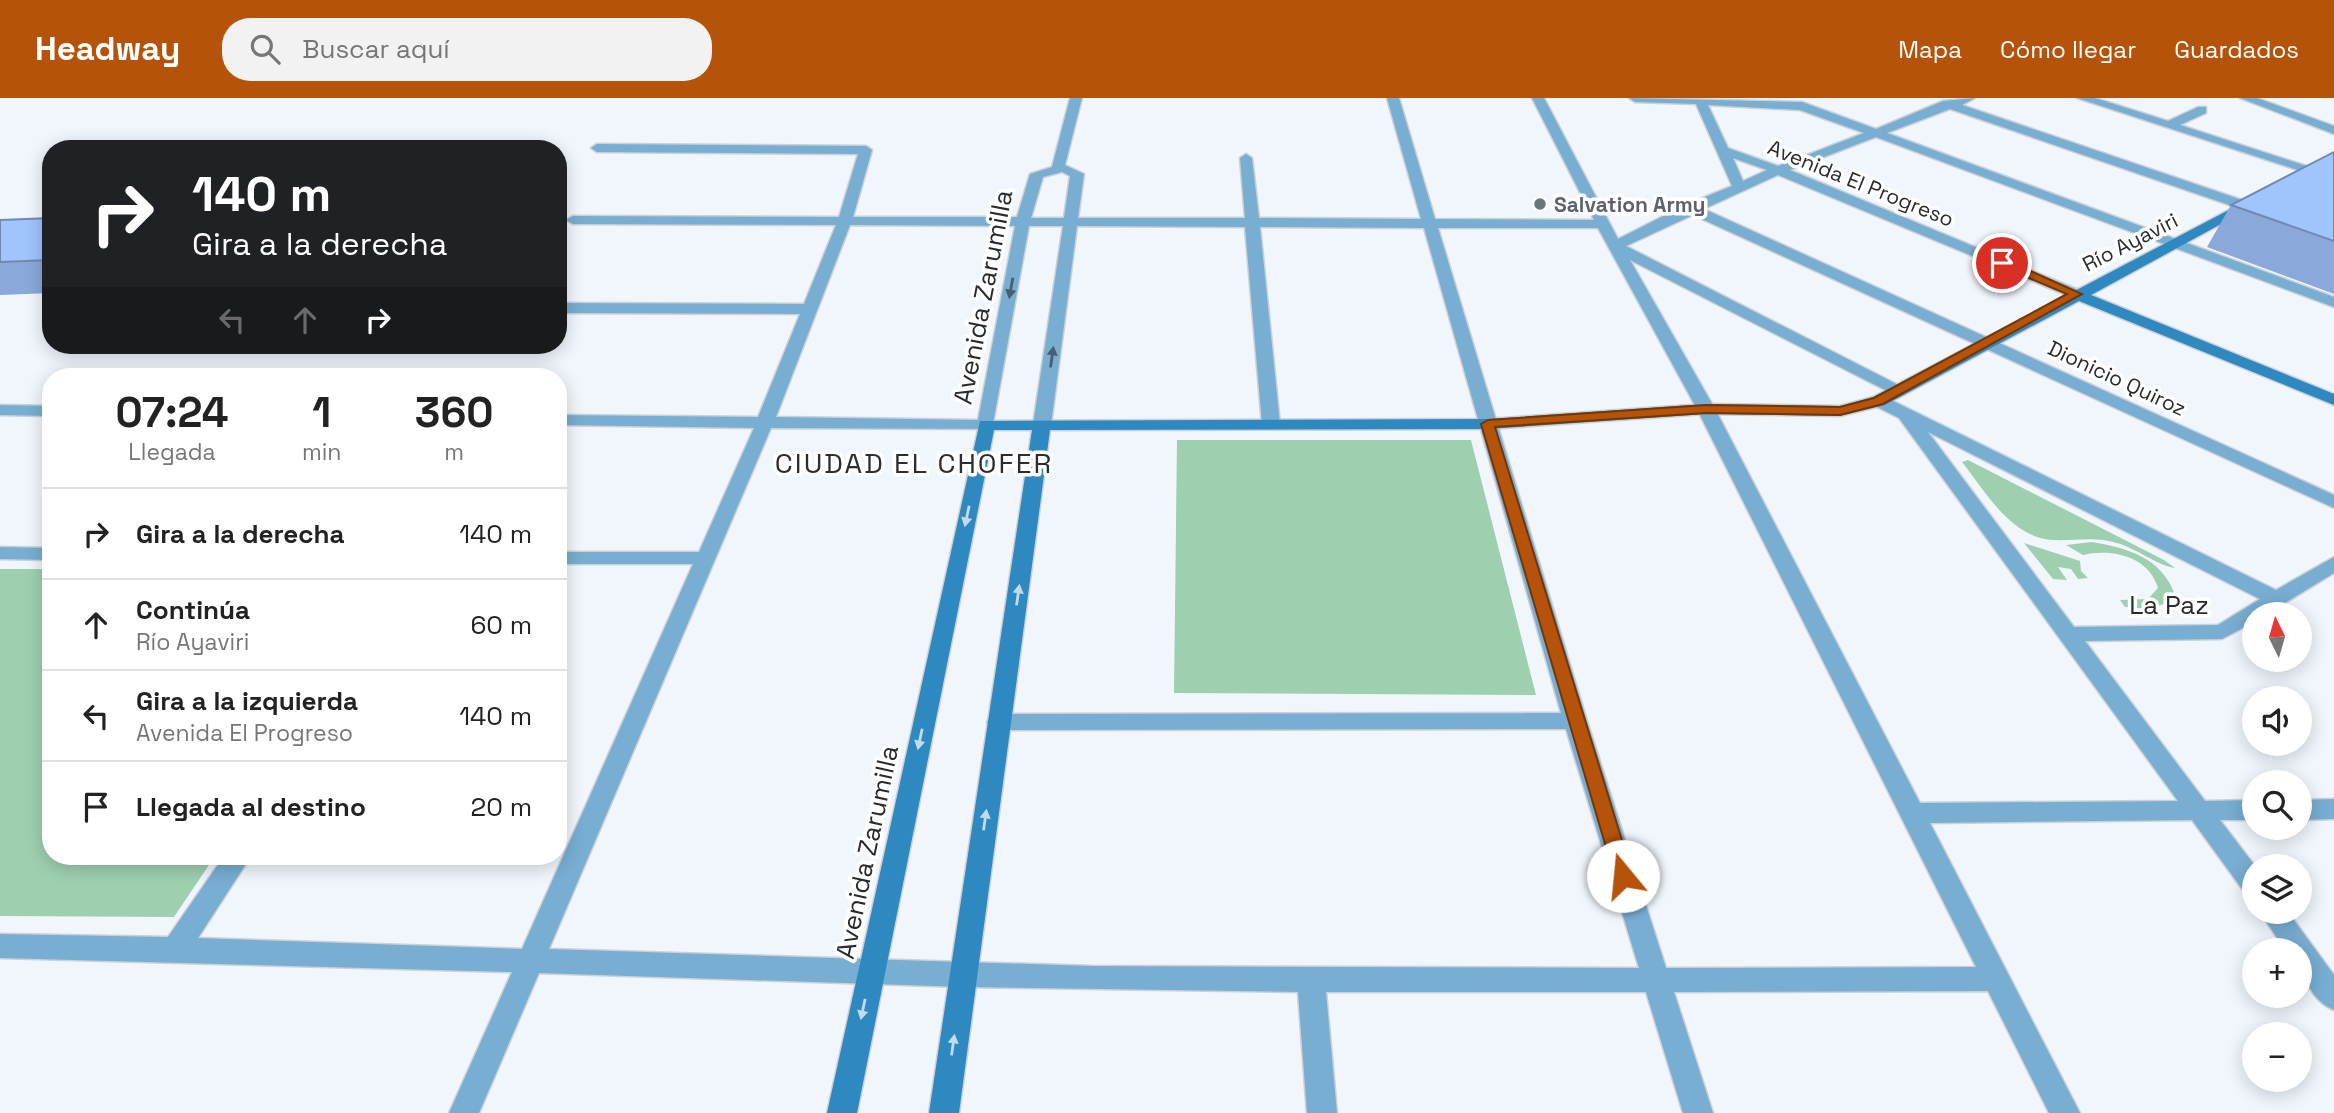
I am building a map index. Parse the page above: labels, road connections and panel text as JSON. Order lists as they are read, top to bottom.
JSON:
{
  "streets": {
    "street": [
      "Avenida El Progreso",
      "Río Ayaviri",
      "Avenida Zarumilla",
      "Dionicio Quiroz",
      "La Paz"
    ]
  },
  "crossings": [
    ["Avenida El Progreso", "Río Ayaviri"],
    ["Río Ayaviri", "Avenida Zarumilla"],
    ["Río Ayaviri", "Dionicio Quiroz"]
  ],
  "districts": ["CIUDAD EL CHOFER"],
  "places": ["Salvation Army"],
  "north": "top",
  "page": {
    "header": "Headway",
    "search": "Buscar aquí",
    "nav": ["Mapa", "Cómo llegar", "Guardados"],
    "turn": ["140 m", "Gira a la derecha"],
    "eta": [
      "07:24",
      "Llegada",
      "1",
      "min",
      "360",
      "m"
    ],
    "list": [
      {
        "name": "Gira a la derecha",
        "value": "140 m"
      },
      {
        "name": "Continúa",
        "note": "Río Ayaviri",
        "value": "60 m"
      },
      {
        "name": "Gira a la izquierda",
        "note": "Avenida El Progreso",
        "value": "140 m"
      },
      {
        "name": "Llegada al destino",
        "value": "20 m"
      }
    ],
    "map_buttons": ["+", "−"]
  }
}
